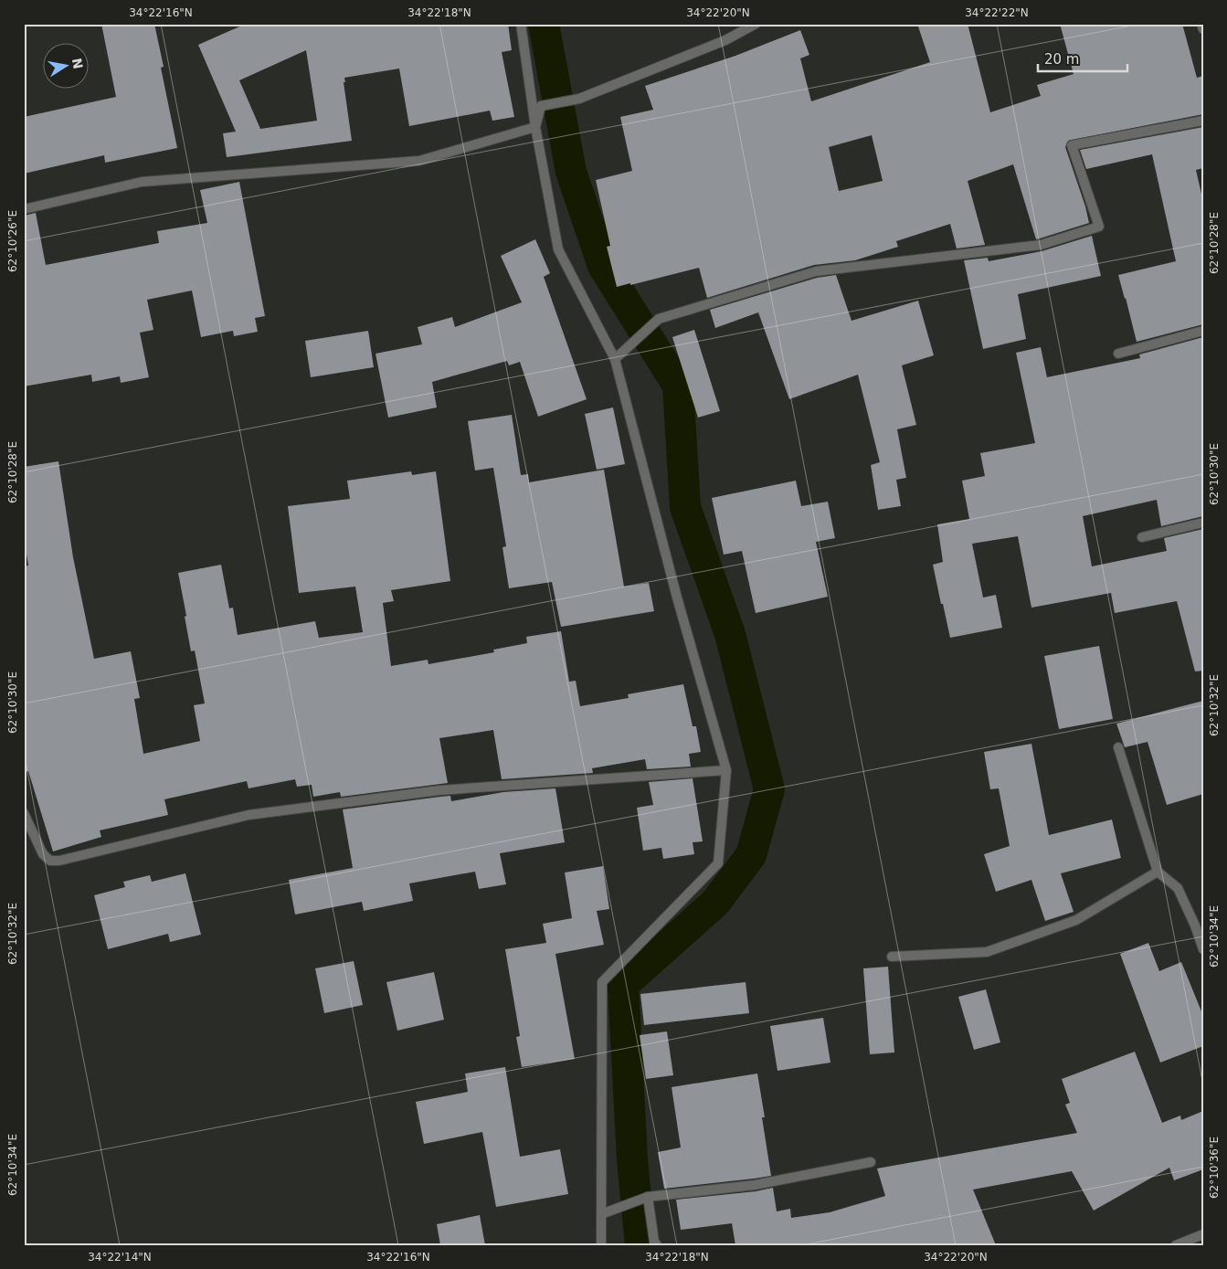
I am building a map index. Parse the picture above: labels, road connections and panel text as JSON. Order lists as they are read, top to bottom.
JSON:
{
  "scale_bar": "20 m",
  "north": "right",
  "coordinates": [
    "34°22'16\"N",
    "34°22'18\"N",
    "34°22'20\"N",
    "34°22'22\"N",
    "62°10'26\"E",
    "62°10'28\"E",
    "62°10'30\"E",
    "62°10'32\"E",
    "62°10'34\"E",
    "62°10'36\"E",
    "34°22'14\"N"
  ]
}
